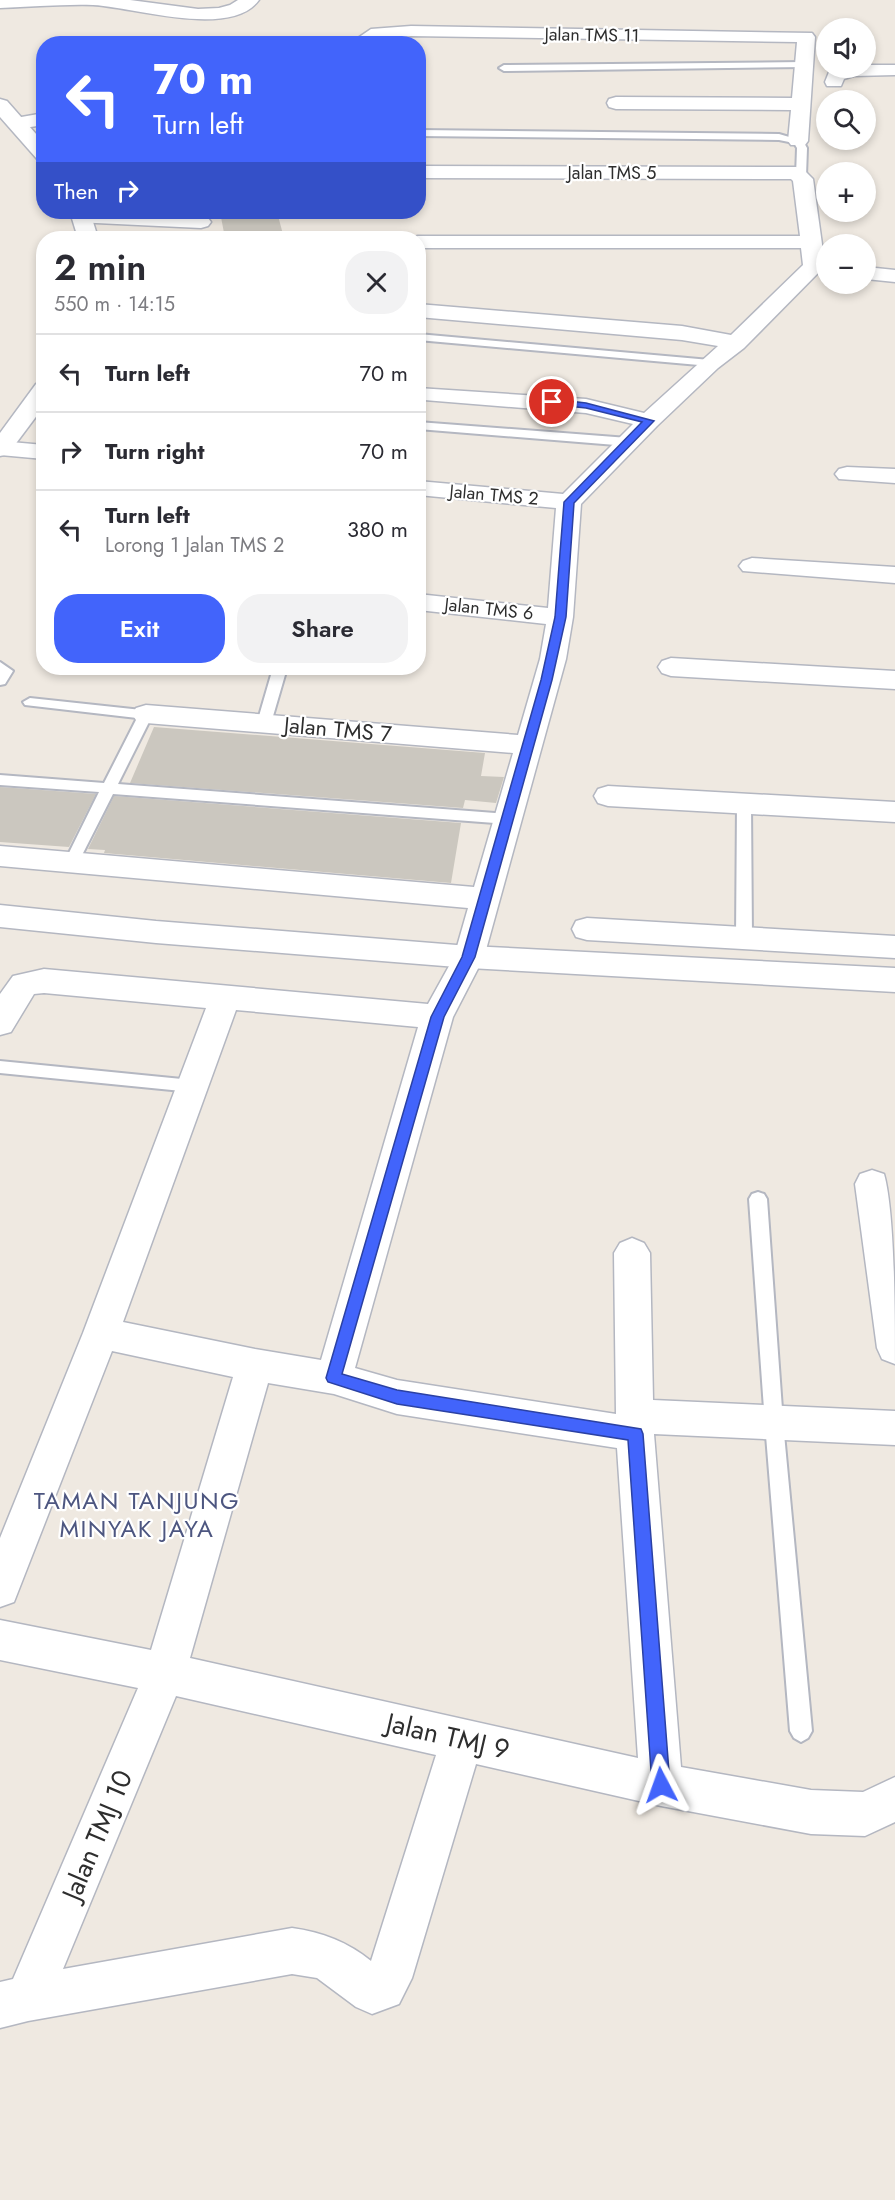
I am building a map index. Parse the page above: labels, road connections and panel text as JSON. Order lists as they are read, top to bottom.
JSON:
{
  "streets": {
    "street": [
      "Jalan TMS 11",
      "Jalan TMS 5",
      "Jalan TMS 2",
      "Jalan TMS 6",
      "Jalan TMS 7",
      "Jalan TMJ 9",
      "Jalan TMJ 10"
    ]
  },
  "crossings": [
    ["Jalan TMJ 9", "Jalan TMJ 10"]
  ],
  "districts": ["TAMAN TANJUNG MINYAK JAYA"],
  "page": {
    "map_buttons": ["+", "−"],
    "turn": ["70 m", "Turn left"],
    "then": "Then",
    "heading": ["2 min", "550 m · 14:15"],
    "list": [
      {
        "name": "Turn left",
        "value": "70 m"
      },
      {
        "name": "Turn right",
        "value": "70 m"
      },
      {
        "name": "Turn left",
        "note": "Lorong 1 Jalan TMS 2",
        "value": "380 m"
      }
    ],
    "buttons": ["Exit", "Share"]
  }
}
